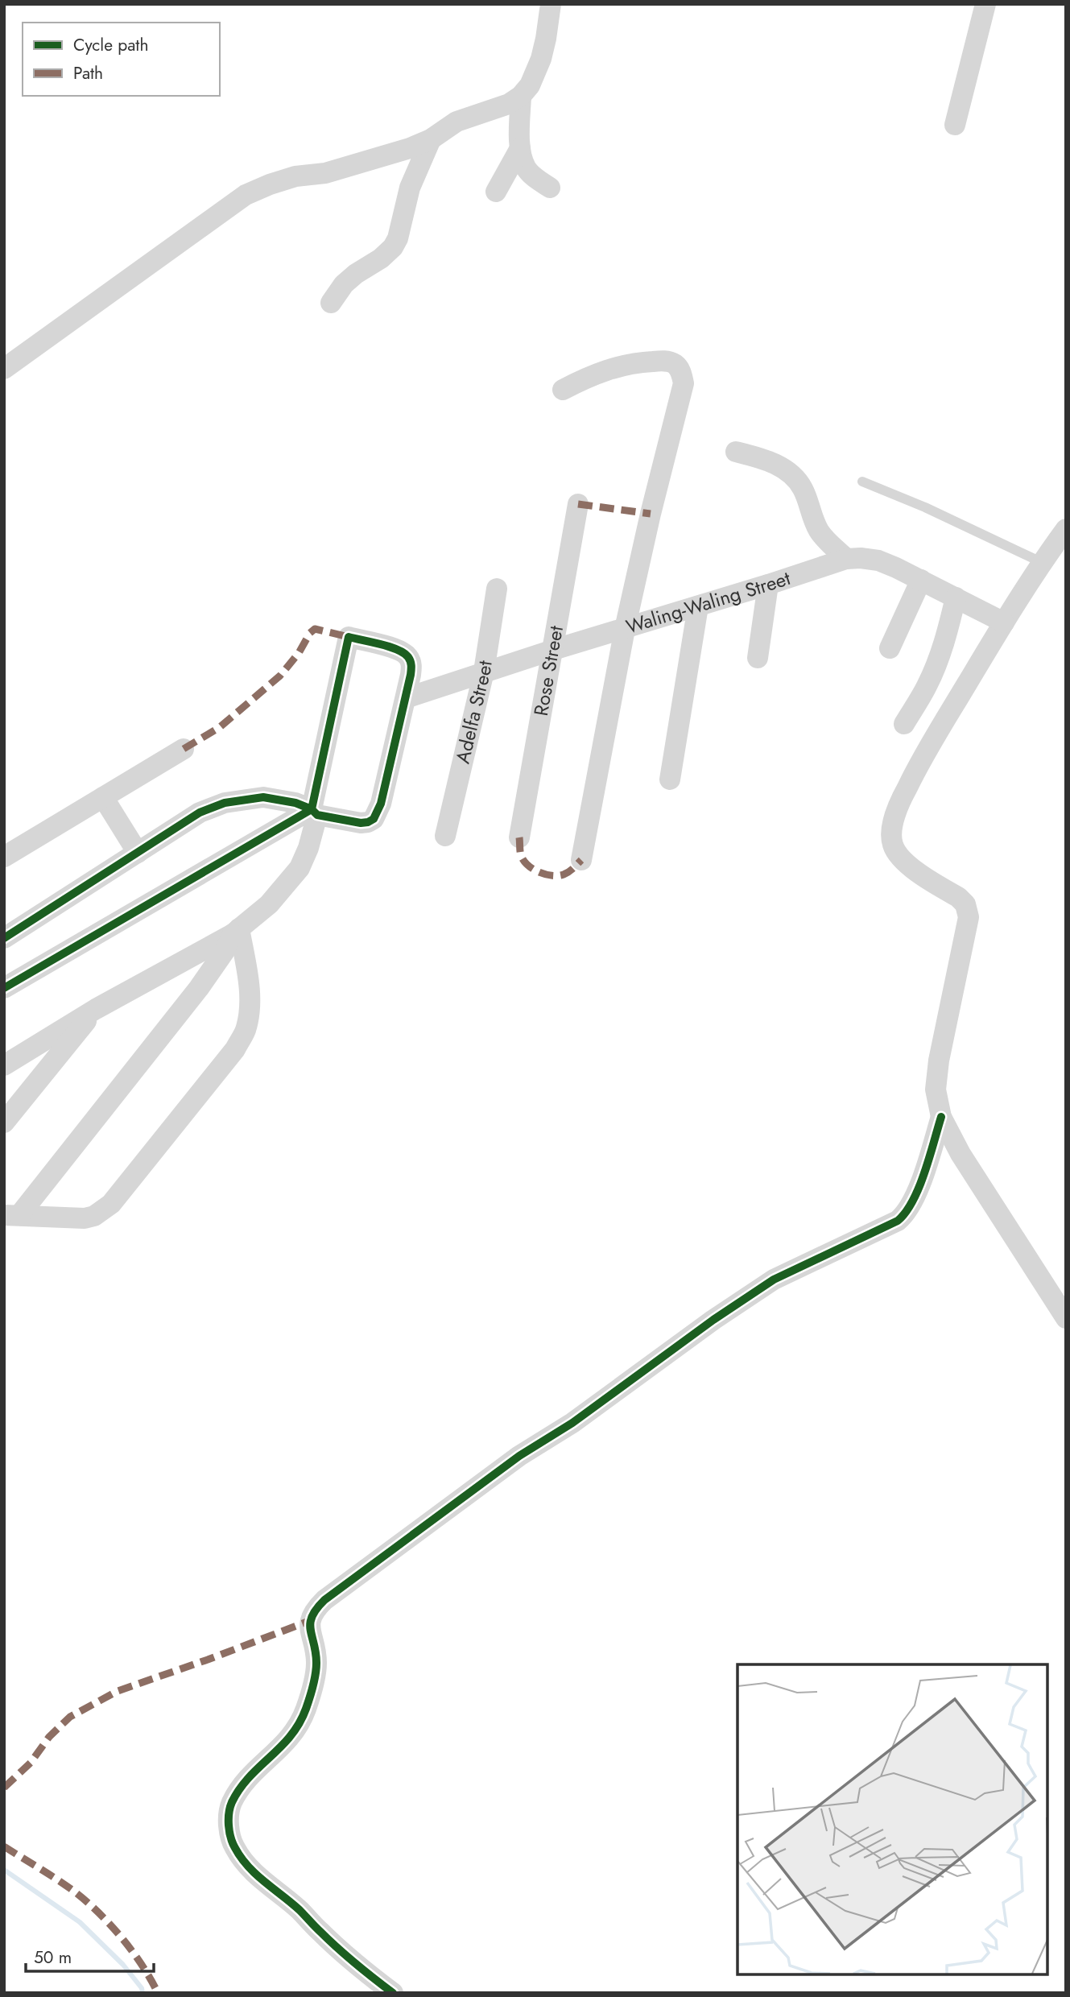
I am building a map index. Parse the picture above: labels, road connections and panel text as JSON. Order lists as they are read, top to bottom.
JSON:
{
  "streets": {
    "street": ["Waling-Waling Street", "Rose Street", "Adelfa Street"]
  },
  "crossings": [
    ["Waling-Waling Street", "Rose Street"],
    ["Waling-Waling Street", "Adelfa Street"]
  ],
  "legend": ["Cycle path", "Path"],
  "scale_bar": "50 m"
}
